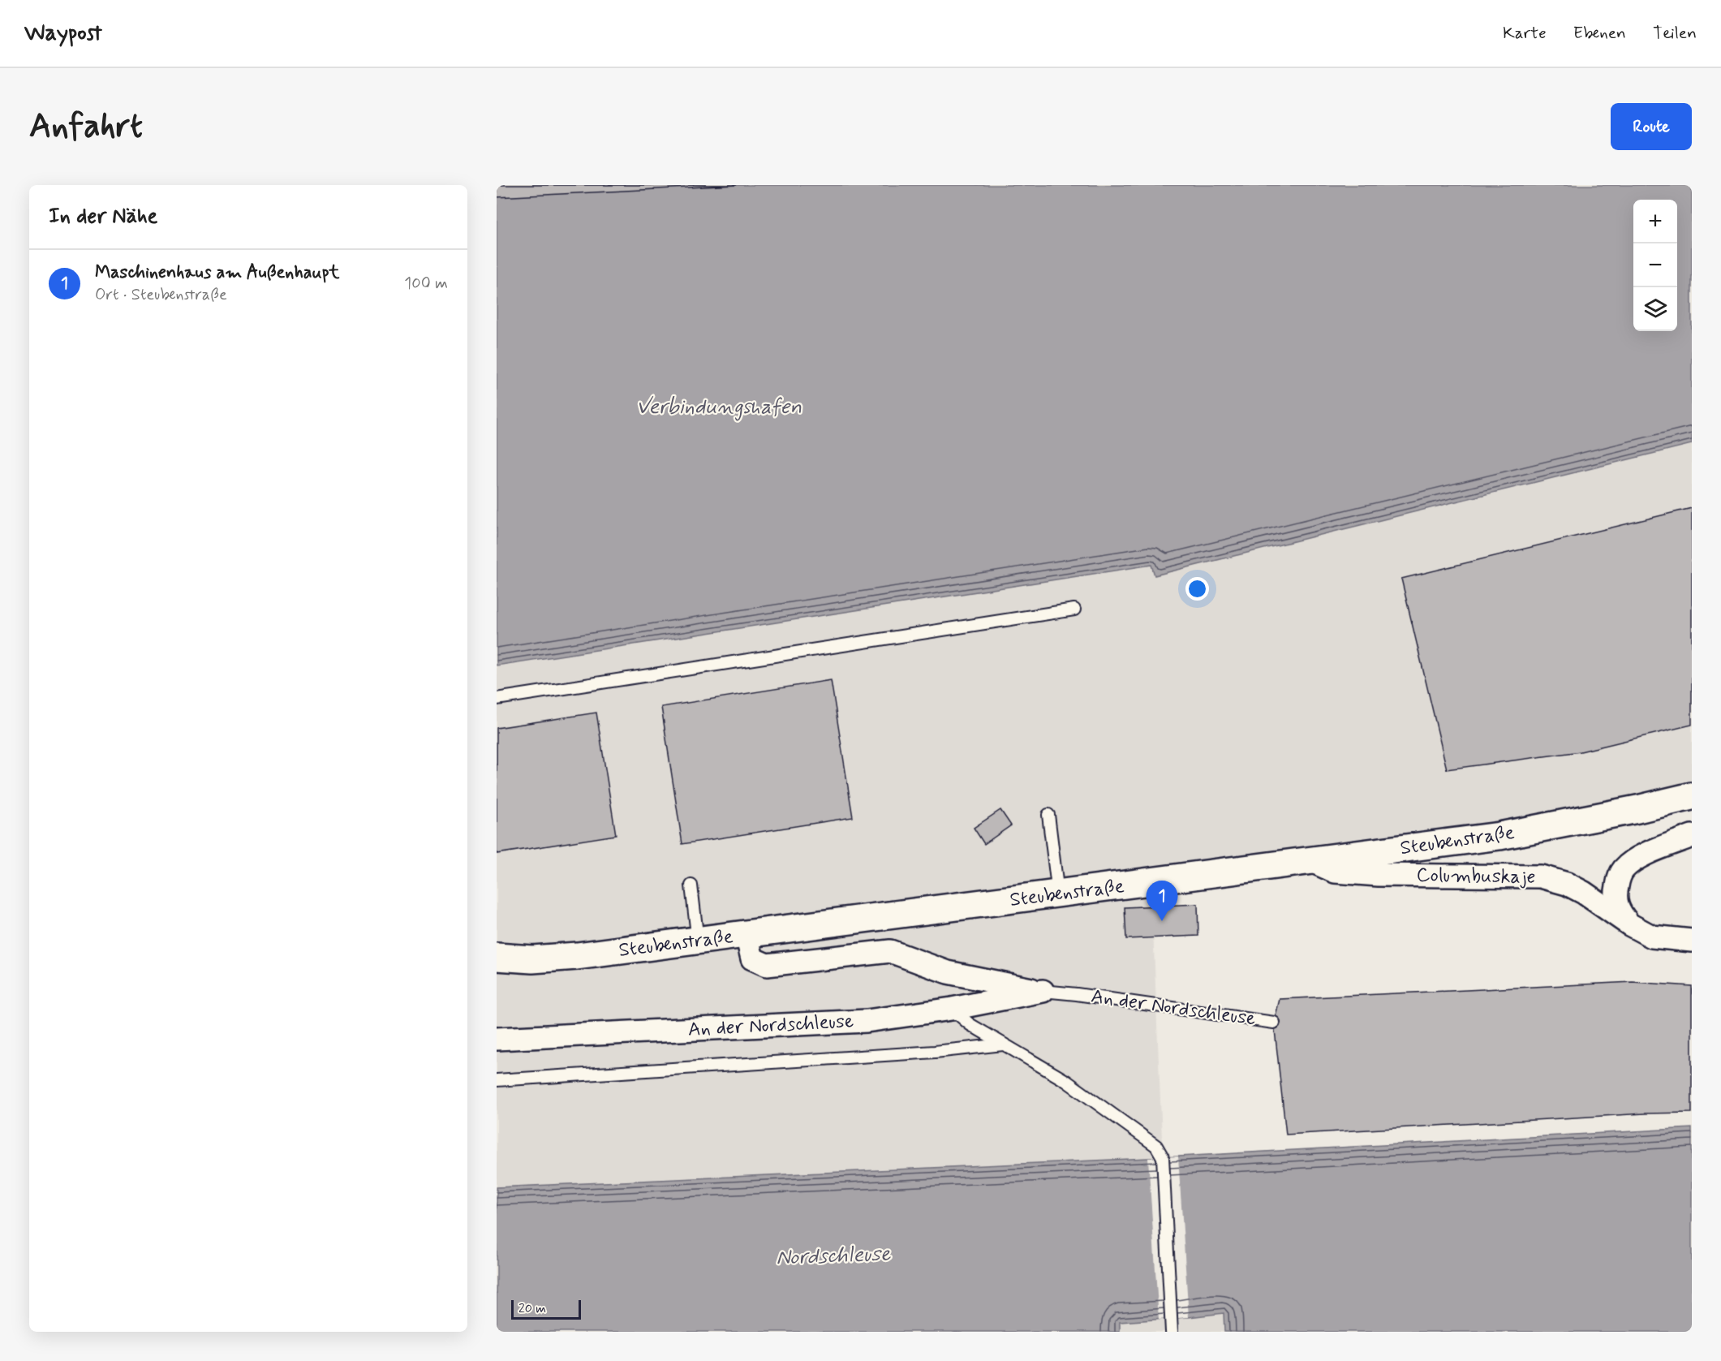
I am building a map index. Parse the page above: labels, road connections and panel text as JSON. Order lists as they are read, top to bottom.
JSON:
{
  "streets": {
    "street": ["Steubenstraße", "Columbuskaje", "An der Nordschleuse"]
  },
  "crossings": [
    ["Steubenstraße", "Columbuskaje"],
    ["Steubenstraße", "An der Nordschleuse"]
  ],
  "water": ["Verbindungshafen", "Nordschleuse"],
  "scale_bar": "20 m",
  "page": {
    "header": "Waypost",
    "nav": ["Karte", "Ebenen", "Teilen"],
    "buttons": "Route",
    "title": "Anfahrt",
    "heading": "In der Nähe",
    "map_buttons": ["+", "−"],
    "list": [
      {
        "mark": "1",
        "name": "Maschinenhaus am Außenhaupt",
        "note": "Ort · Steubenstraße",
        "value": "100 m"
      }
    ],
    "pins": "1",
    "scale": "20 m"
  }
}
